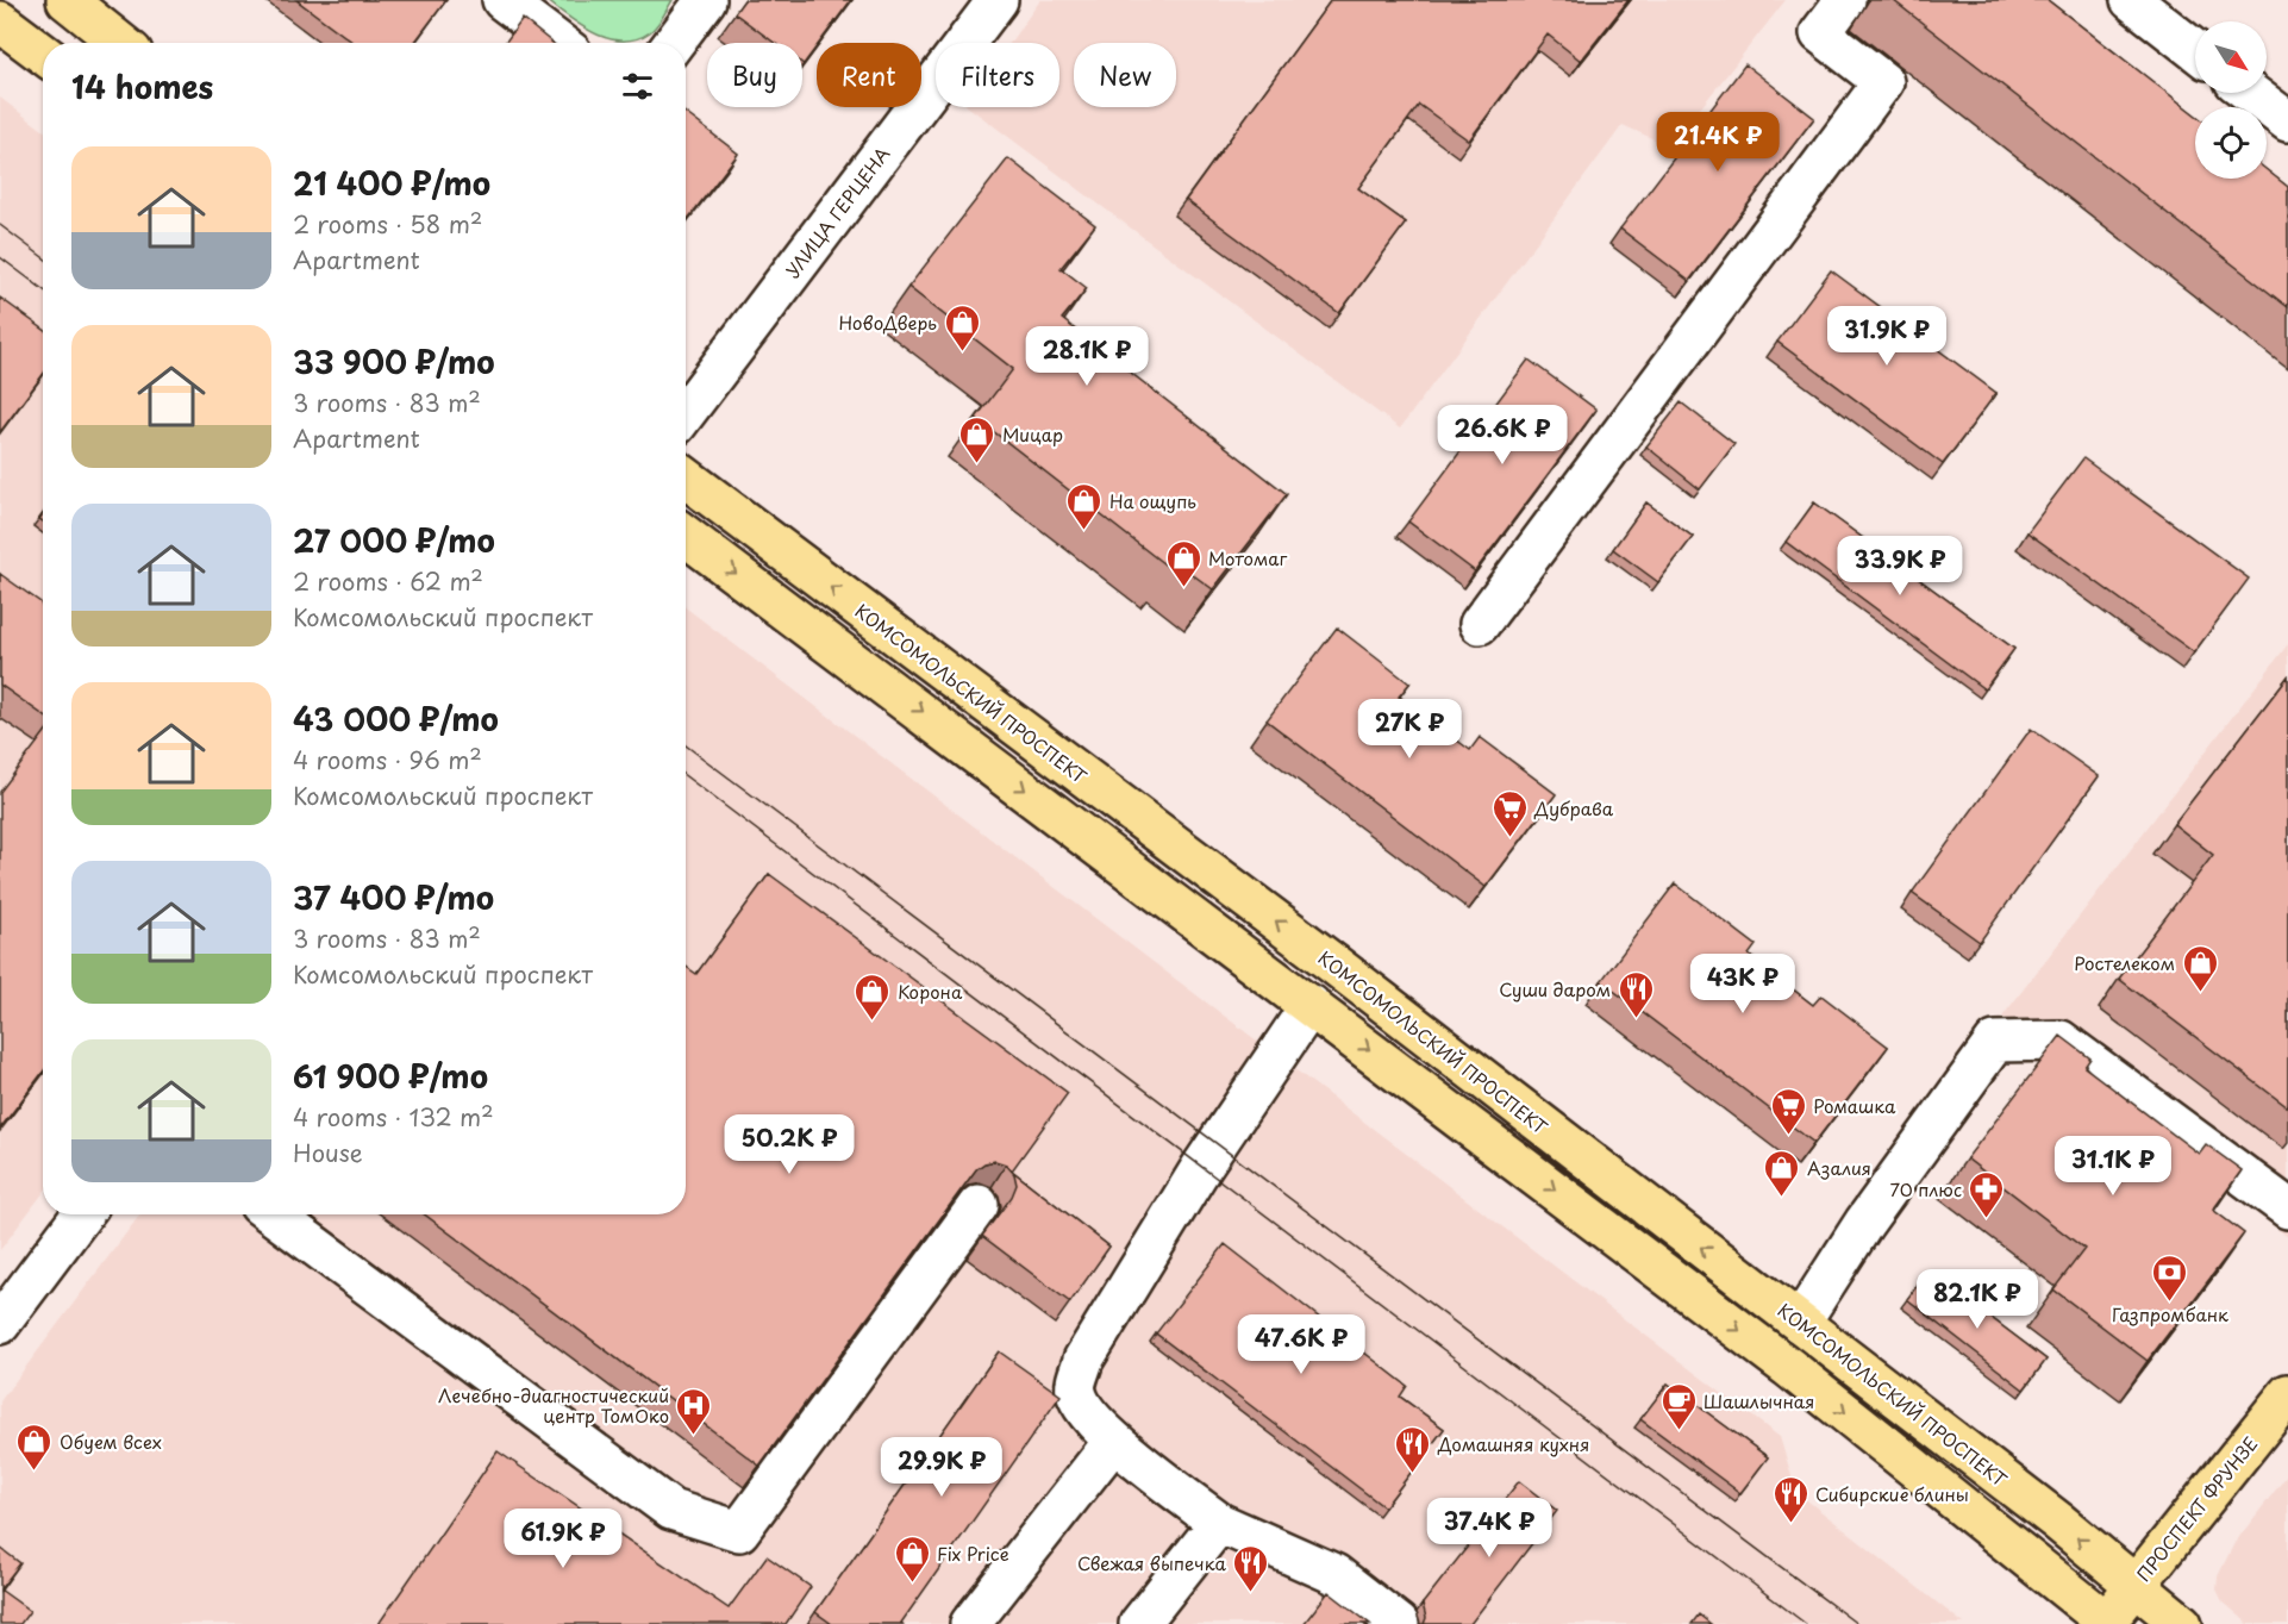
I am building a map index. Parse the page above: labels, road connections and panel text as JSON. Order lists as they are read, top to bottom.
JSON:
{
  "streets": {
    "main road": ["КОМСОМОЛЬСКИЙ ПРОСПЕКТ", "ПРОСПЕКТ ФРУНЗЕ"],
    "street": ["УЛИЦА ГЕРЦЕНА"]
  },
  "crossings": [
    ["КОМСОМОЛЬСКИЙ ПРОСПЕКТ", "ПРОСПЕКТ ФРУНЗЕ"]
  ],
  "places": {
    "shop": [
      "НовоДверь",
      "Мицар",
      "На ощупь",
      "Мотомаг",
      "Ростелеком",
      "Корона",
      "Азалия",
      "Обуем всех",
      "Fix Price"
    ],
    "supermarket": ["Дубрава", "Ромашка"],
    "restaurant": [
      "Суши даром",
      "Домашняя кухня",
      "Сибирские блины",
      "Свежая выпечка"
    ],
    "pharmacy": ["70 плюс"],
    "bank": ["Газпромбанк"],
    "cafe": ["Шашлычная"],
    "hospital": ["Лечебно-диагностический центр ТомОко"]
  },
  "north": "bottom right",
  "page": {
    "chip": [
      "Buy",
      "Rent",
      "Filters",
      "New"
    ],
    "heading": "14 homes",
    "price": [
      "21.4K ₽",
      "31.9K ₽",
      "28.1K ₽",
      "26.6K ₽",
      "33.9K ₽",
      "27K ₽",
      "43K ₽",
      "50.2K ₽",
      "31.1K ₽",
      "82.1K ₽",
      "47.6K ₽",
      "29.9K ₽",
      "37.4K ₽",
      "61.9K ₽"
    ],
    "list": [
      {
        "name": "21 400 ₽/mo",
        "note": "2 rooms · 58 m² · Apartment"
      },
      {
        "name": "33 900 ₽/mo",
        "note": "3 rooms · 83 m² · Apartment"
      },
      {
        "name": "27 000 ₽/mo",
        "note": "2 rooms · 62 m² · Комсомольский проспект"
      },
      {
        "name": "43 000 ₽/mo",
        "note": "4 rooms · 96 m² · Комсомольский проспект"
      },
      {
        "name": "37 400 ₽/mo",
        "note": "3 rooms · 83 m² · Комсомольский проспект"
      },
      {
        "name": "61 900 ₽/mo",
        "note": "4 rooms · 132 m² · House"
      }
    ]
  }
}
